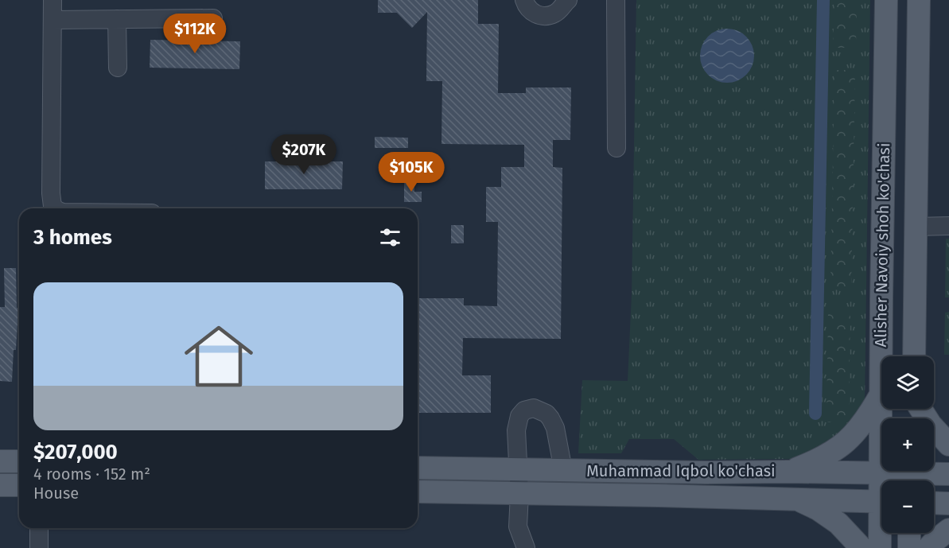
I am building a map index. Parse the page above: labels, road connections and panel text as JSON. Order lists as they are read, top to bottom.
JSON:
{
  "streets": {
    "main road": ["Alisher Navoiy shoh ko'chasi", "Muhammad Iqbol ko'chasi"]
  },
  "crossings": [
    ["Alisher Navoiy shoh ko'chasi", "Muhammad Iqbol ko'chasi"]
  ],
  "page": {
    "price": ["$112K", "$207K", "$105K"],
    "heading": "3 homes",
    "list": [
      {
        "name": "$207,000",
        "note": "4 rooms · 152 m² · House"
      }
    ],
    "map_buttons": ["+", "−"]
  }
}
